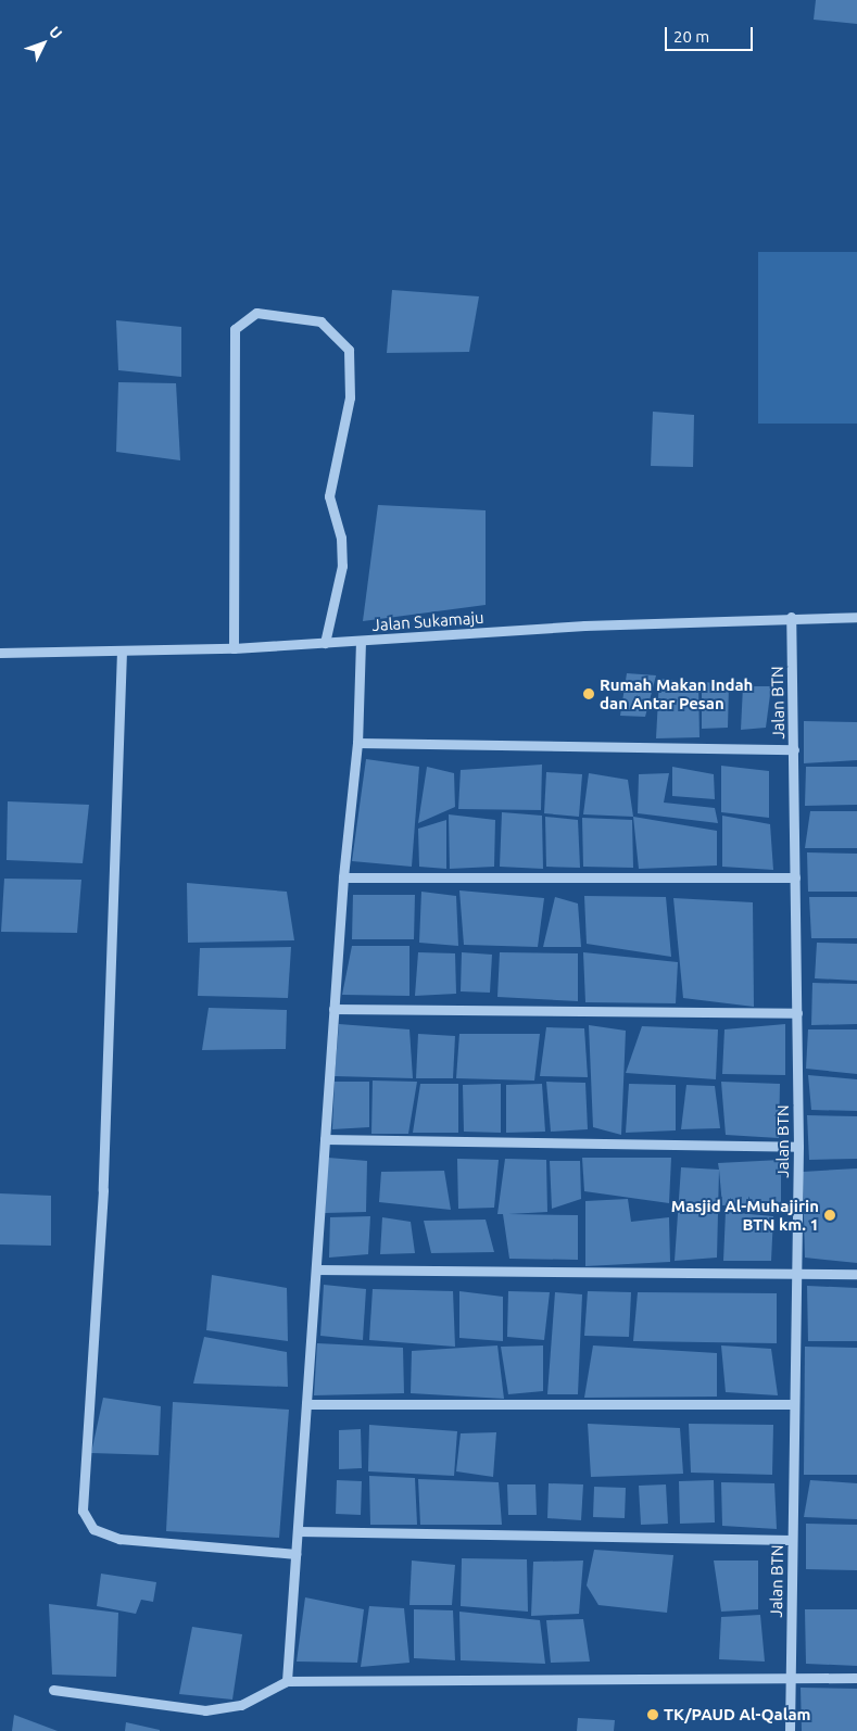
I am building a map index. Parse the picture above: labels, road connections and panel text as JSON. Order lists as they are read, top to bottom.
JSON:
{
  "streets": {
    "street": ["Jalan Sukamaju", "Jalan BTN"]
  },
  "crossings": [
    ["Jalan Sukamaju", "Jalan BTN"]
  ],
  "places": ["Rumah Makan Indah dan Antar Pesan", "Masjid Al-Muhajirin BTN km. 1", "TK/PAUD Al-Qalam"],
  "scale_bar": "20 m",
  "north": "top right"
}
